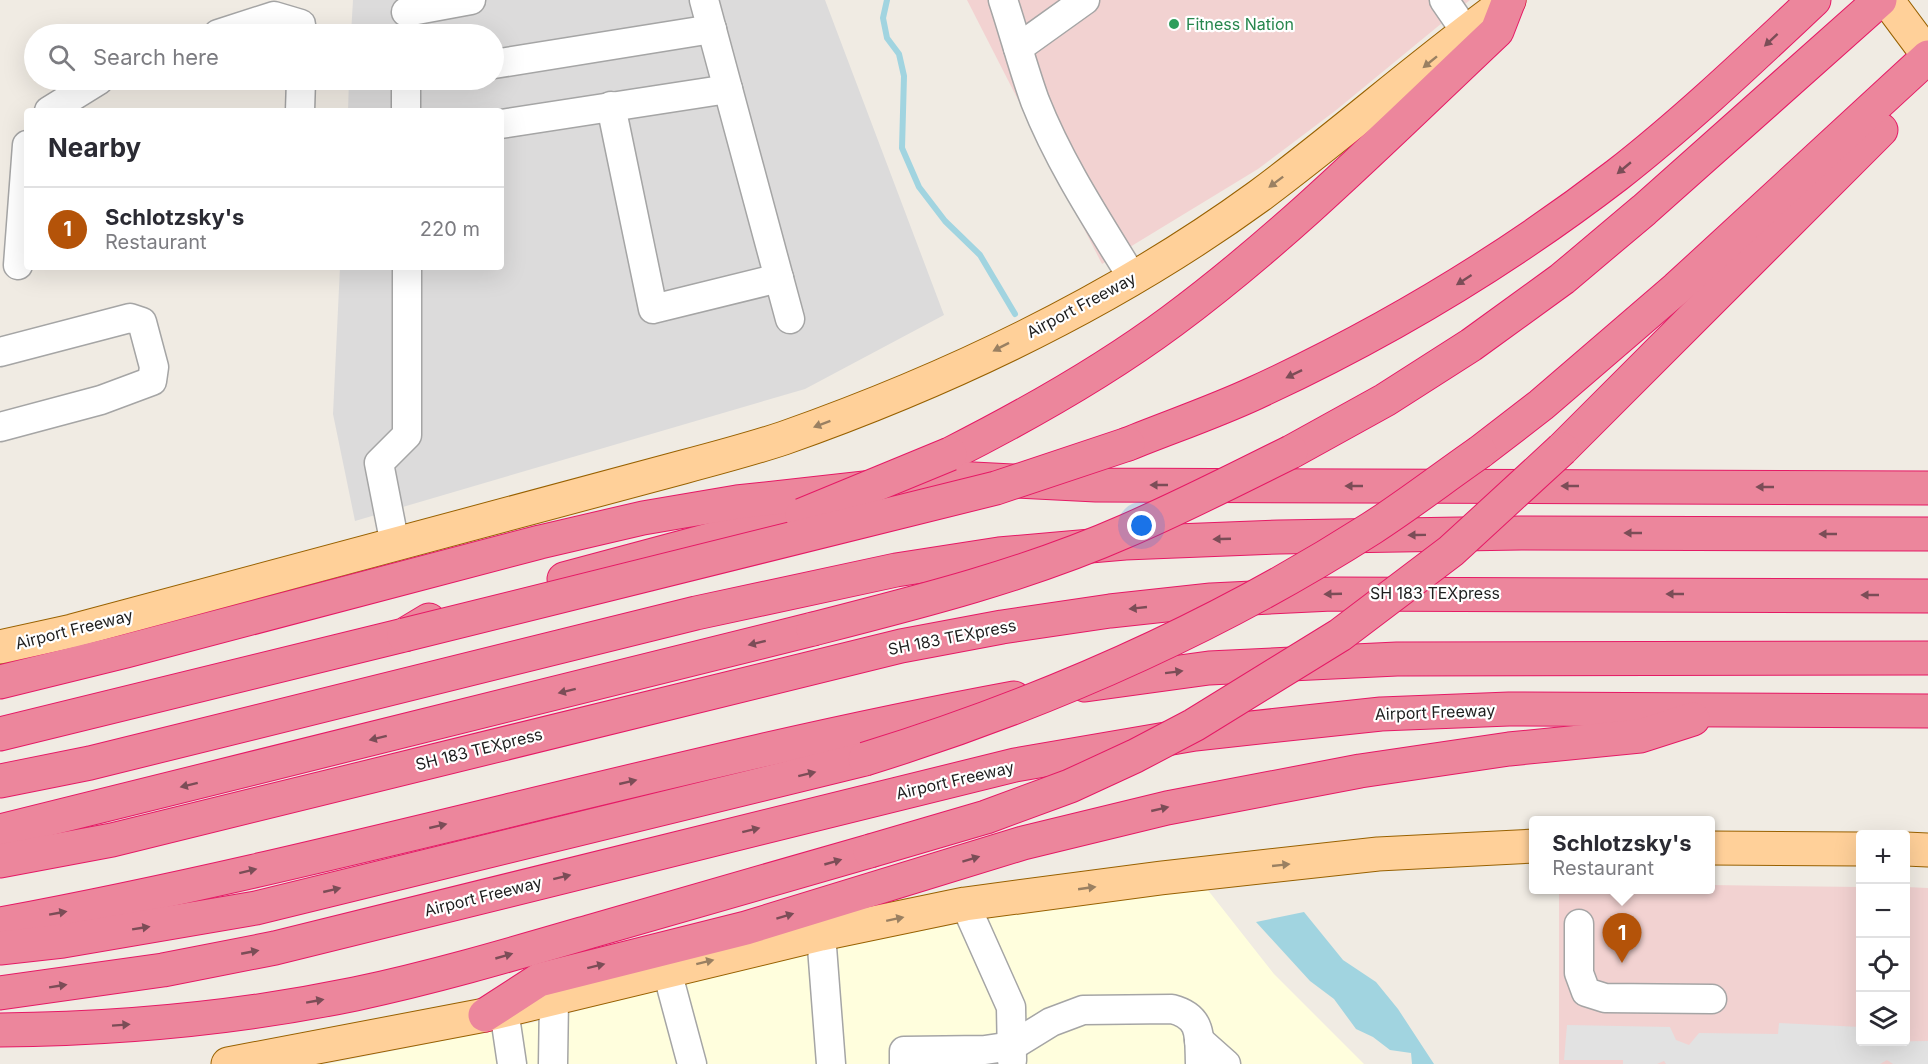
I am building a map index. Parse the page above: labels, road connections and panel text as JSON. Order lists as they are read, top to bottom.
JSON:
{
  "streets": {
    "highway": ["Airport Freeway", "SH 183 TEXpress"]
  },
  "places": ["Fitness Nation"],
  "page": {
    "search": "Search here",
    "heading": "Nearby",
    "list": [
      {
        "mark": "1",
        "name": "Schlotzsky's",
        "note": "Restaurant",
        "value": "220 m"
      }
    ],
    "popup": ["Schlotzsky's", "Restaurant"],
    "map_buttons": ["+", "−"],
    "pins": "1"
  }
}
